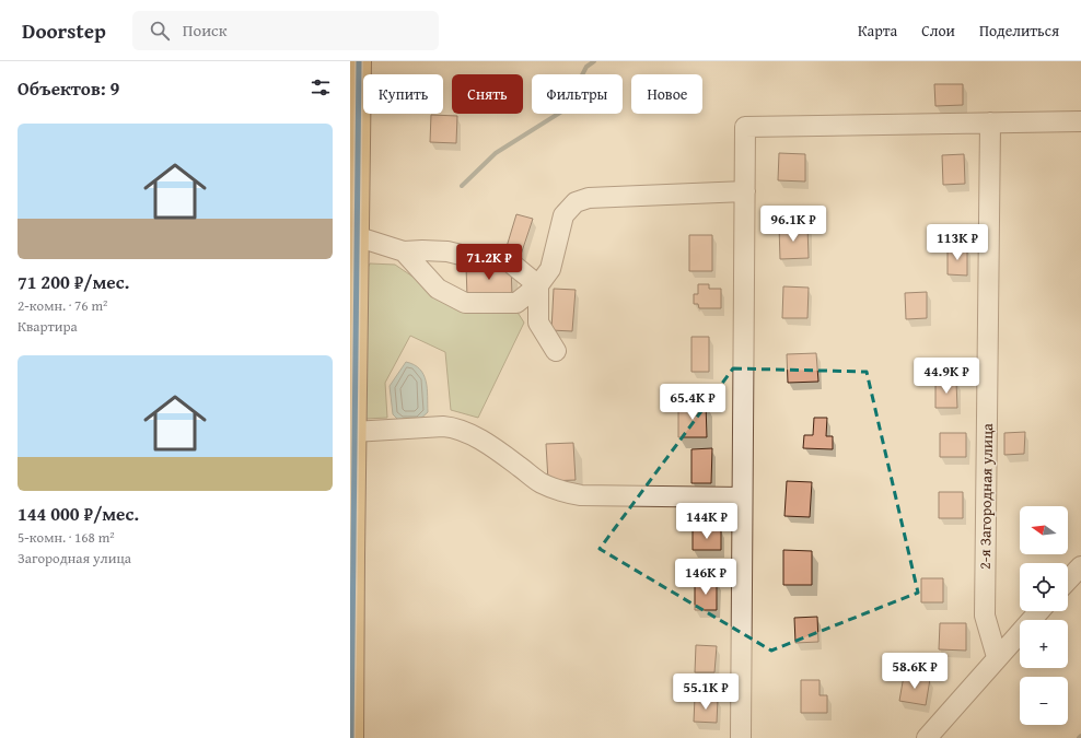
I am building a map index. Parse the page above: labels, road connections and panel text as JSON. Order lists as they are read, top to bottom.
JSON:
{
  "streets": {
    "street": ["2-я Загородная улица"]
  },
  "north": "left",
  "page": {
    "header": "Doorstep",
    "search": "Поиск",
    "nav": ["Карта", "Слои", "Поделиться"],
    "heading": "Объектов: 9",
    "chip": [
      "Купить",
      "Снять",
      "Фильтры",
      "Новое"
    ],
    "list": [
      {
        "name": "71 200 ₽/мес.",
        "note": "2-комн. · 76 m² · Квартира"
      },
      {
        "name": "144 000 ₽/мес.",
        "note": "5-комн. · 168 m² · Загородная улица"
      }
    ],
    "price": [
      "96.1K ₽",
      "113K ₽",
      "71.2K ₽",
      "44.9K ₽",
      "65.4K ₽",
      "144K ₽",
      "146K ₽",
      "58.6K ₽",
      "55.1K ₽"
    ],
    "map_buttons": ["+", "−"]
  }
}
